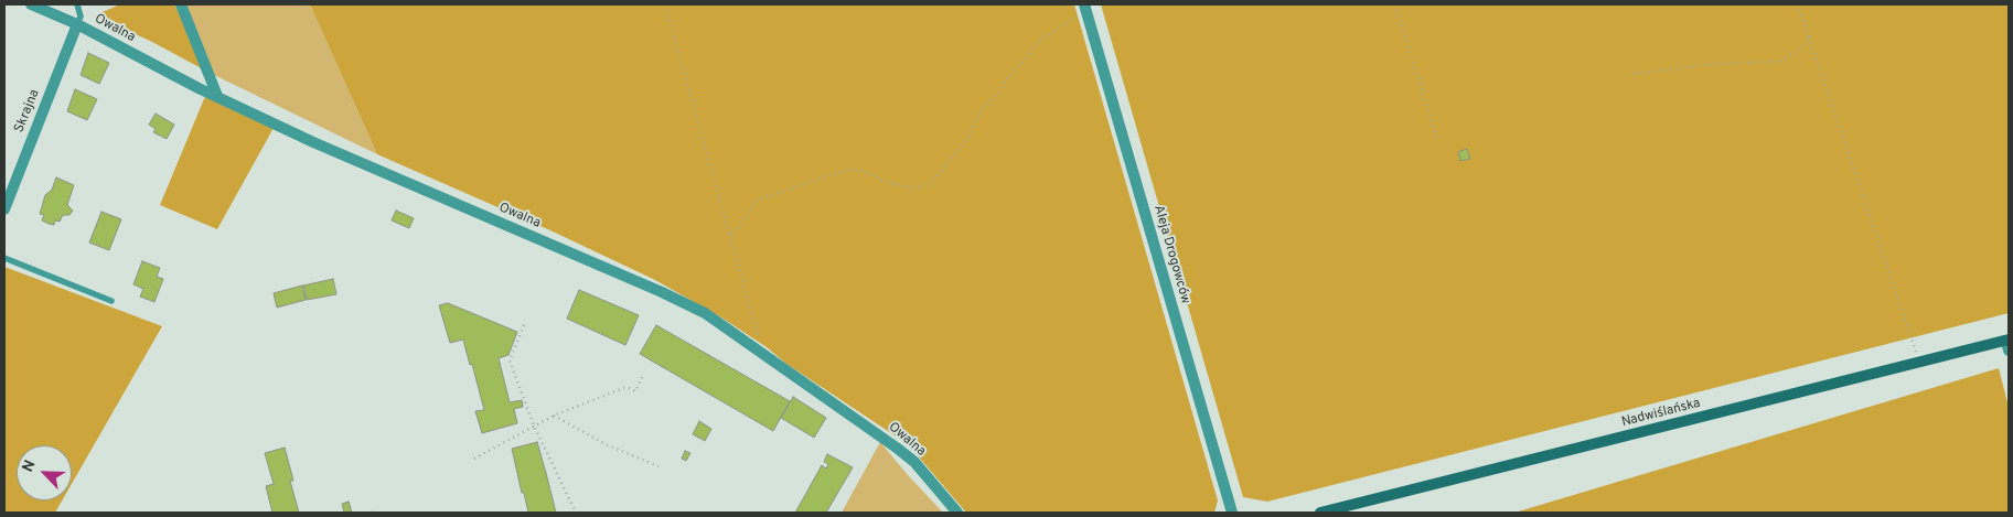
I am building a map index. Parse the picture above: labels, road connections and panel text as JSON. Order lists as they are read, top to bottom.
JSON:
{
  "streets": {
    "main road": ["Nadwiślańska"],
    "street": ["Owalna", "Skrajna", "Aleja Drogowców"]
  },
  "crossings": [
    ["Owalna", "Skrajna"]
  ],
  "north": "top left"
}
